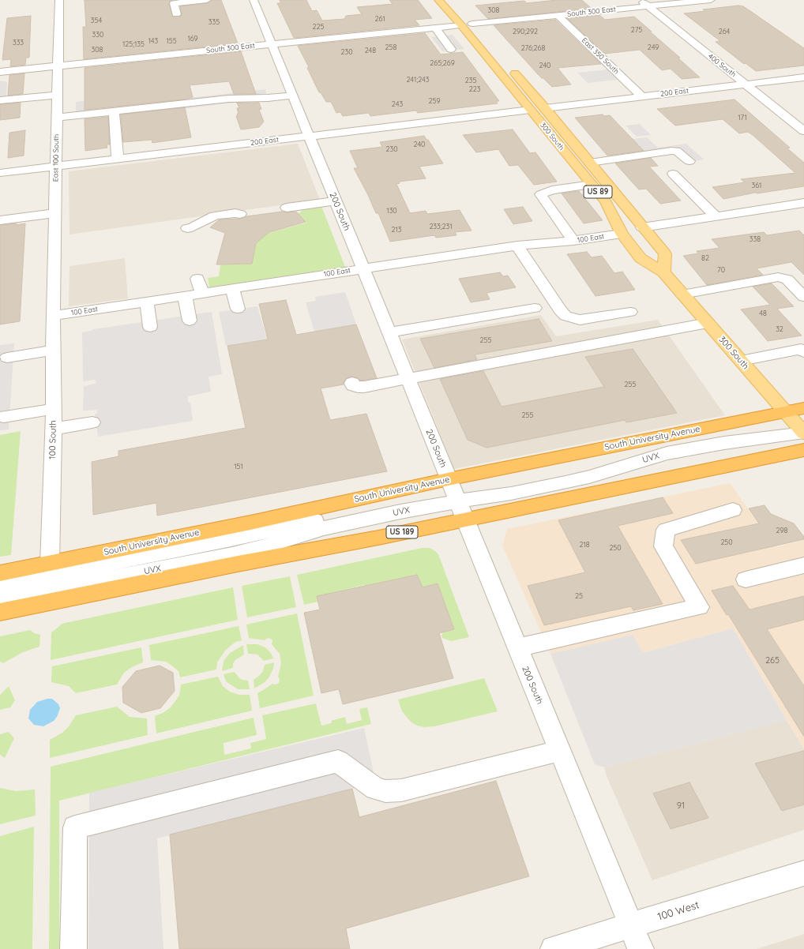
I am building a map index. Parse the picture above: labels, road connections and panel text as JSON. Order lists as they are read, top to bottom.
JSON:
{
  "streets": {
    "highway": ["South University Avenue", "US 189"],
    "main road": ["300 South", "US 89"],
    "street": [
      "South 300 East",
      "East 350 South",
      "400 South",
      "200 East",
      "East 100 South",
      "200 South",
      "100 East",
      "100 South",
      "UVX",
      "100 West"
    ]
  },
  "crossings": [
    ["South 300 East", "East 350 South"],
    ["South 300 East", "400 South"],
    ["South 300 East", "300 South"],
    ["South 300 East", "East 100 South"],
    ["South 300 East", "200 South"],
    ["East 350 South", "200 East"],
    ["400 South", "200 East"],
    ["200 East", "300 South"],
    ["200 East", "East 100 South"],
    ["200 East", "200 South"],
    ["300 South", "100 East"],
    ["300 South", "South University Avenue"],
    ["300 South", "UVX"],
    ["East 100 South", "100 East"],
    ["East 100 South", "100 South"],
    ["200 South", "100 East"],
    ["200 South", "South University Avenue"],
    ["200 South", "UVX"],
    ["200 South", "100 West"],
    ["100 East", "100 South"],
    ["South University Avenue", "100 South"],
    ["South University Avenue", "UVX"]
  ],
  "house_numbers": [
    "308",
    "261",
    "354",
    "335",
    "225",
    "275",
    "290;292",
    "264",
    "330",
    "169",
    "143",
    "155",
    "333",
    "125;135",
    "258",
    "249",
    "276;268",
    "308",
    "248",
    "230",
    "265;269",
    "240",
    "241;243",
    "235",
    "223",
    "259",
    "243",
    "171",
    "240",
    "230",
    "361",
    "130",
    "233;231",
    "213",
    "338",
    "82",
    "70",
    "48",
    "32",
    "255",
    "255",
    "255",
    "151",
    "298",
    "250",
    "218",
    "250",
    "25",
    "265",
    "91"
  ]
}
